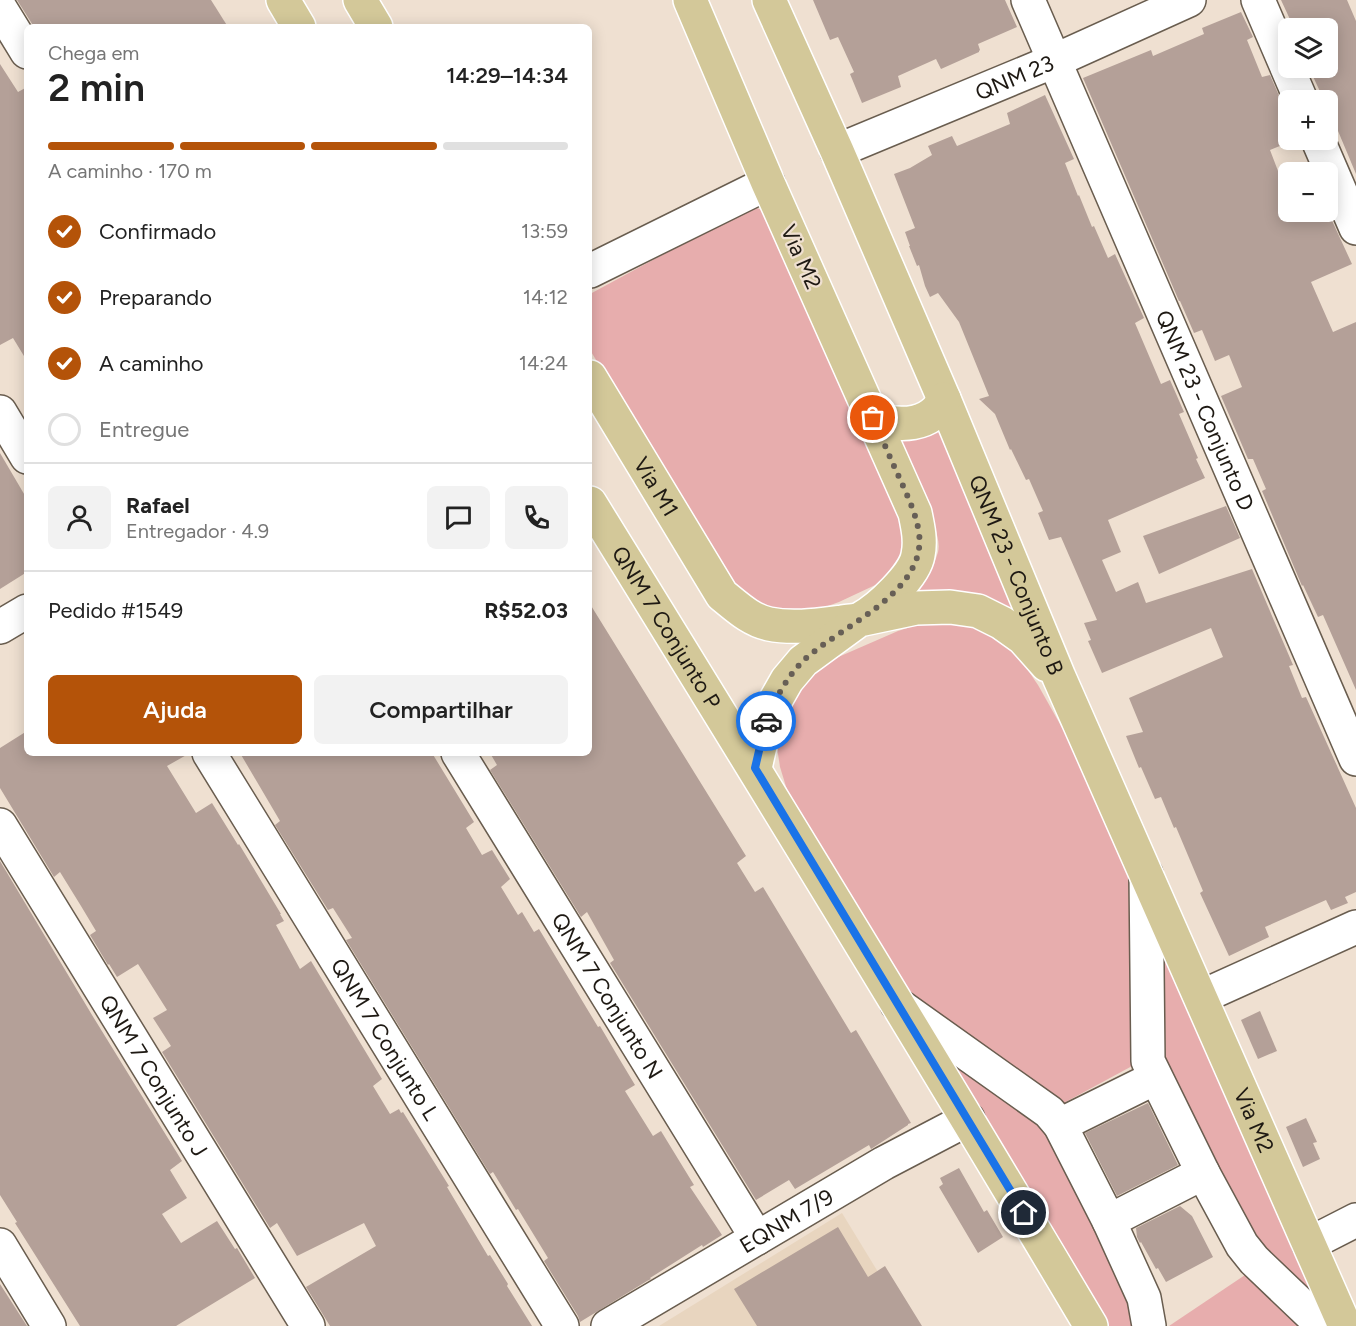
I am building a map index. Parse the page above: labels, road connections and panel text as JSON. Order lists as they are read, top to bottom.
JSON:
{
  "streets": {
    "main road": [
      "Via M2",
      "Via M1",
      "QNM 23 - Conjunto B",
      "QNM 7 Conjunto P"
    ],
    "street": [
      "QNM 23",
      "QNM 23 - Conjunto D",
      "QNM 7 Conjunto N",
      "QNM 7 Conjunto L",
      "QNM 7 Conjunto J",
      "EQNM 7/9"
    ]
  },
  "crossings": [
    ["QNM 23", "QNM 23 - Conjunto D"],
    ["QNM 23", "QNM 23 - Conjunto B"],
    ["Via M2", "Via M1"],
    ["Via M2", "QNM 23 - Conjunto B"],
    ["Via M2", "QNM 7 Conjunto P"],
    ["Via M1", "QNM 23 - Conjunto B"],
    ["QNM 7 Conjunto P", "EQNM 7/9"],
    ["QNM 7 Conjunto N", "EQNM 7/9"]
  ],
  "page": {
    "map_buttons": ["+", "−"],
    "heading": ["2 min", "Chega em", "14:29–14:34"],
    "panel": [
      "Rafael",
      "Entregador · 4.9",
      "Pedido #1549",
      "R$52.03"
    ],
    "bar": "A caminho · 170 m",
    "list": [
      ["Confirmado", "13:59"],
      ["Preparando", "14:12"],
      ["A caminho", "14:24"],
      "Entregue"
    ],
    "buttons": ["Ajuda", "Compartilhar"]
  }
}
